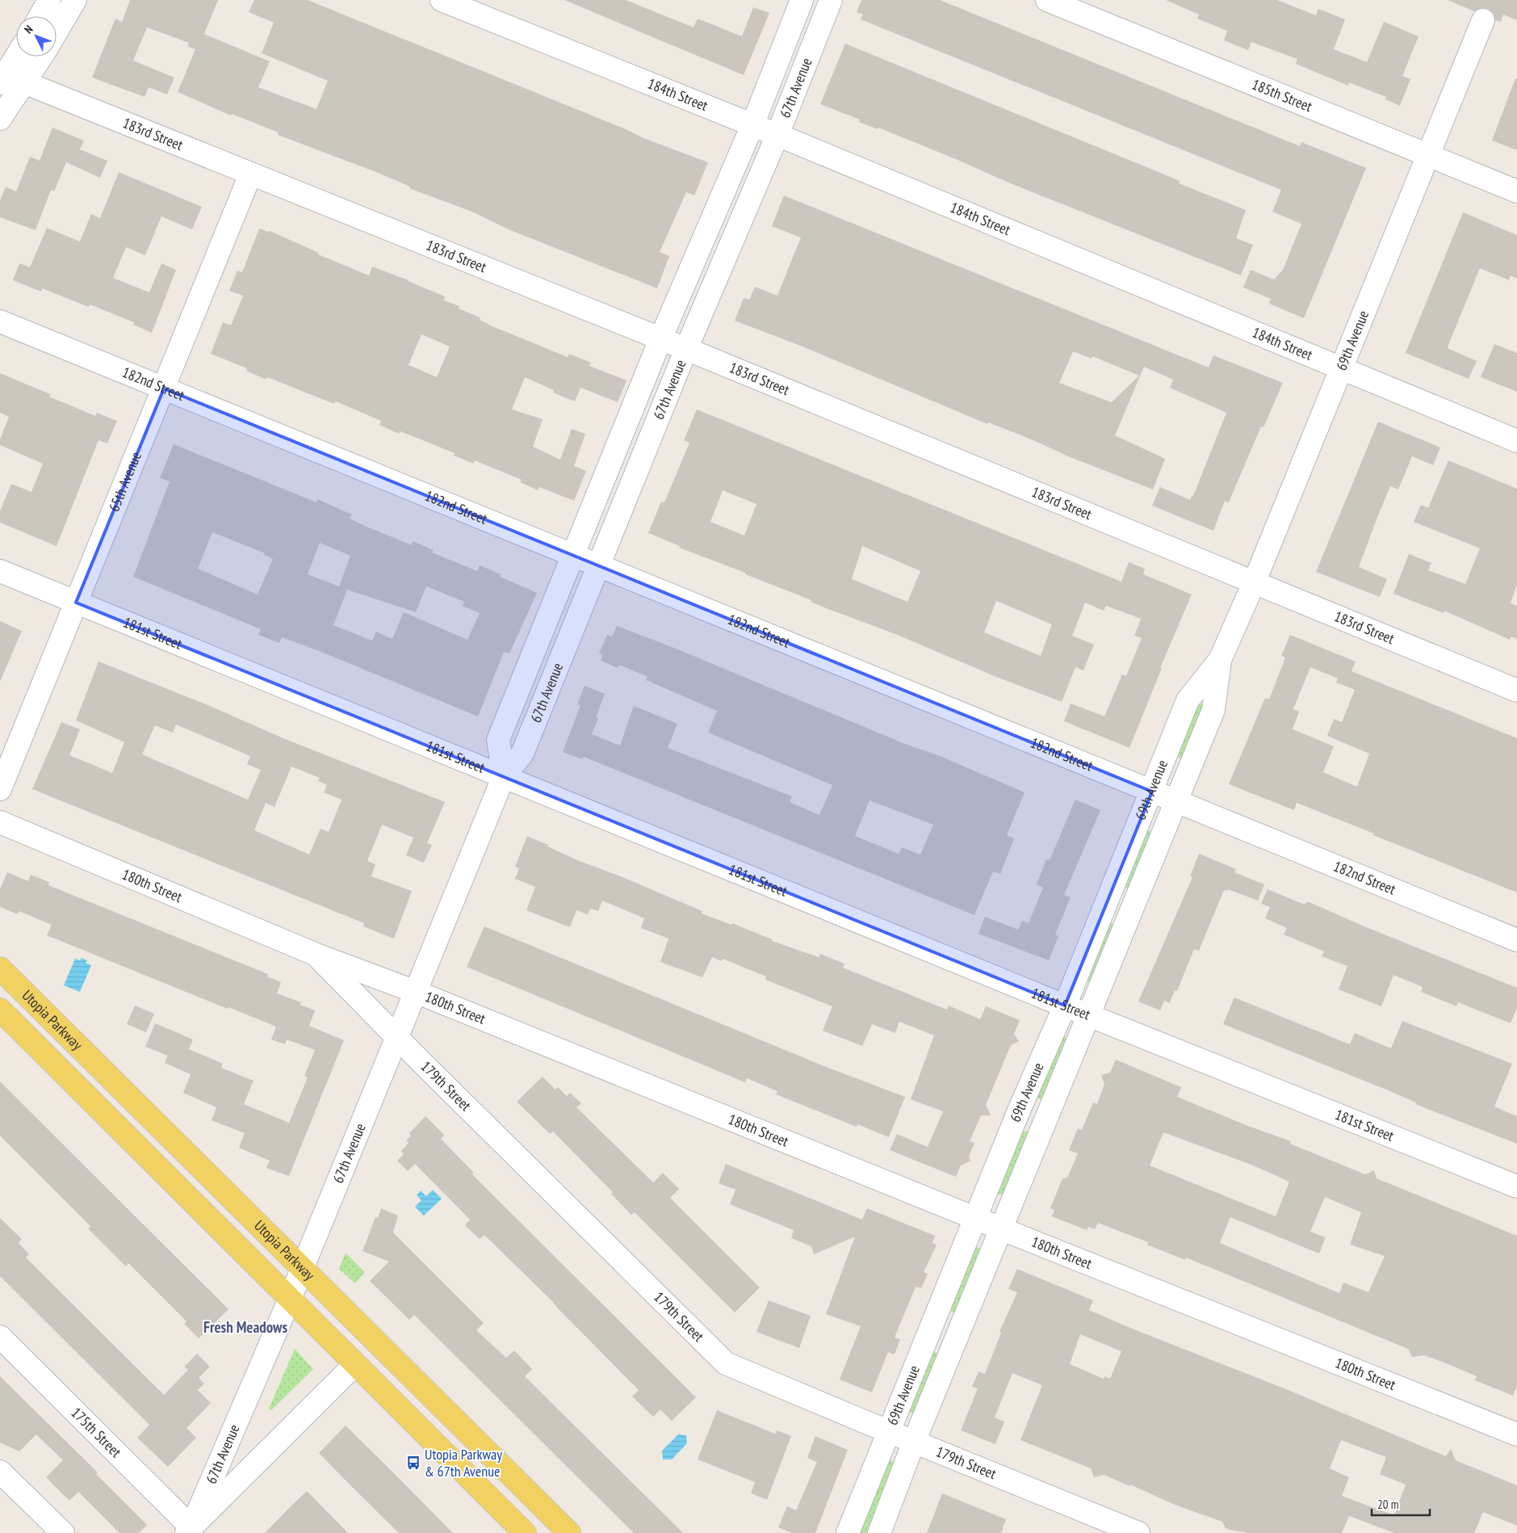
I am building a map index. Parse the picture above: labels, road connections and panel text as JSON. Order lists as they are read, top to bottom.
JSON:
{
  "streets": {
    "main road": ["Utopia Parkway"],
    "street": [
      "67th Avenue",
      "184th Street",
      "185th Street",
      "183rd Street",
      "69th Avenue",
      "182nd Street",
      "65th Avenue",
      "181st Street",
      "180th Street",
      "179th Street",
      "175th Street"
    ]
  },
  "crossings": [
    ["67th Avenue", "184th Street"],
    ["67th Avenue", "183rd Street"],
    ["67th Avenue", "182nd Street"],
    ["67th Avenue", "181st Street"],
    ["67th Avenue", "180th Street"],
    ["67th Avenue", "Utopia Parkway"],
    ["67th Avenue", "179th Street"],
    ["67th Avenue", "175th Street"],
    ["184th Street", "69th Avenue"],
    ["185th Street", "69th Avenue"],
    ["183rd Street", "69th Avenue"],
    ["183rd Street", "65th Avenue"],
    ["69th Avenue", "182nd Street"],
    ["69th Avenue", "181st Street"],
    ["69th Avenue", "180th Street"],
    ["69th Avenue", "179th Street"],
    ["182nd Street", "65th Avenue"],
    ["65th Avenue", "181st Street"],
    ["180th Street", "179th Street"]
  ],
  "districts": ["Fresh Meadows"],
  "places": {
    "bus stop": ["Utopia Parkway & 67th Avenue"]
  },
  "scale_bar": "20 m",
  "north": "top left"
}
